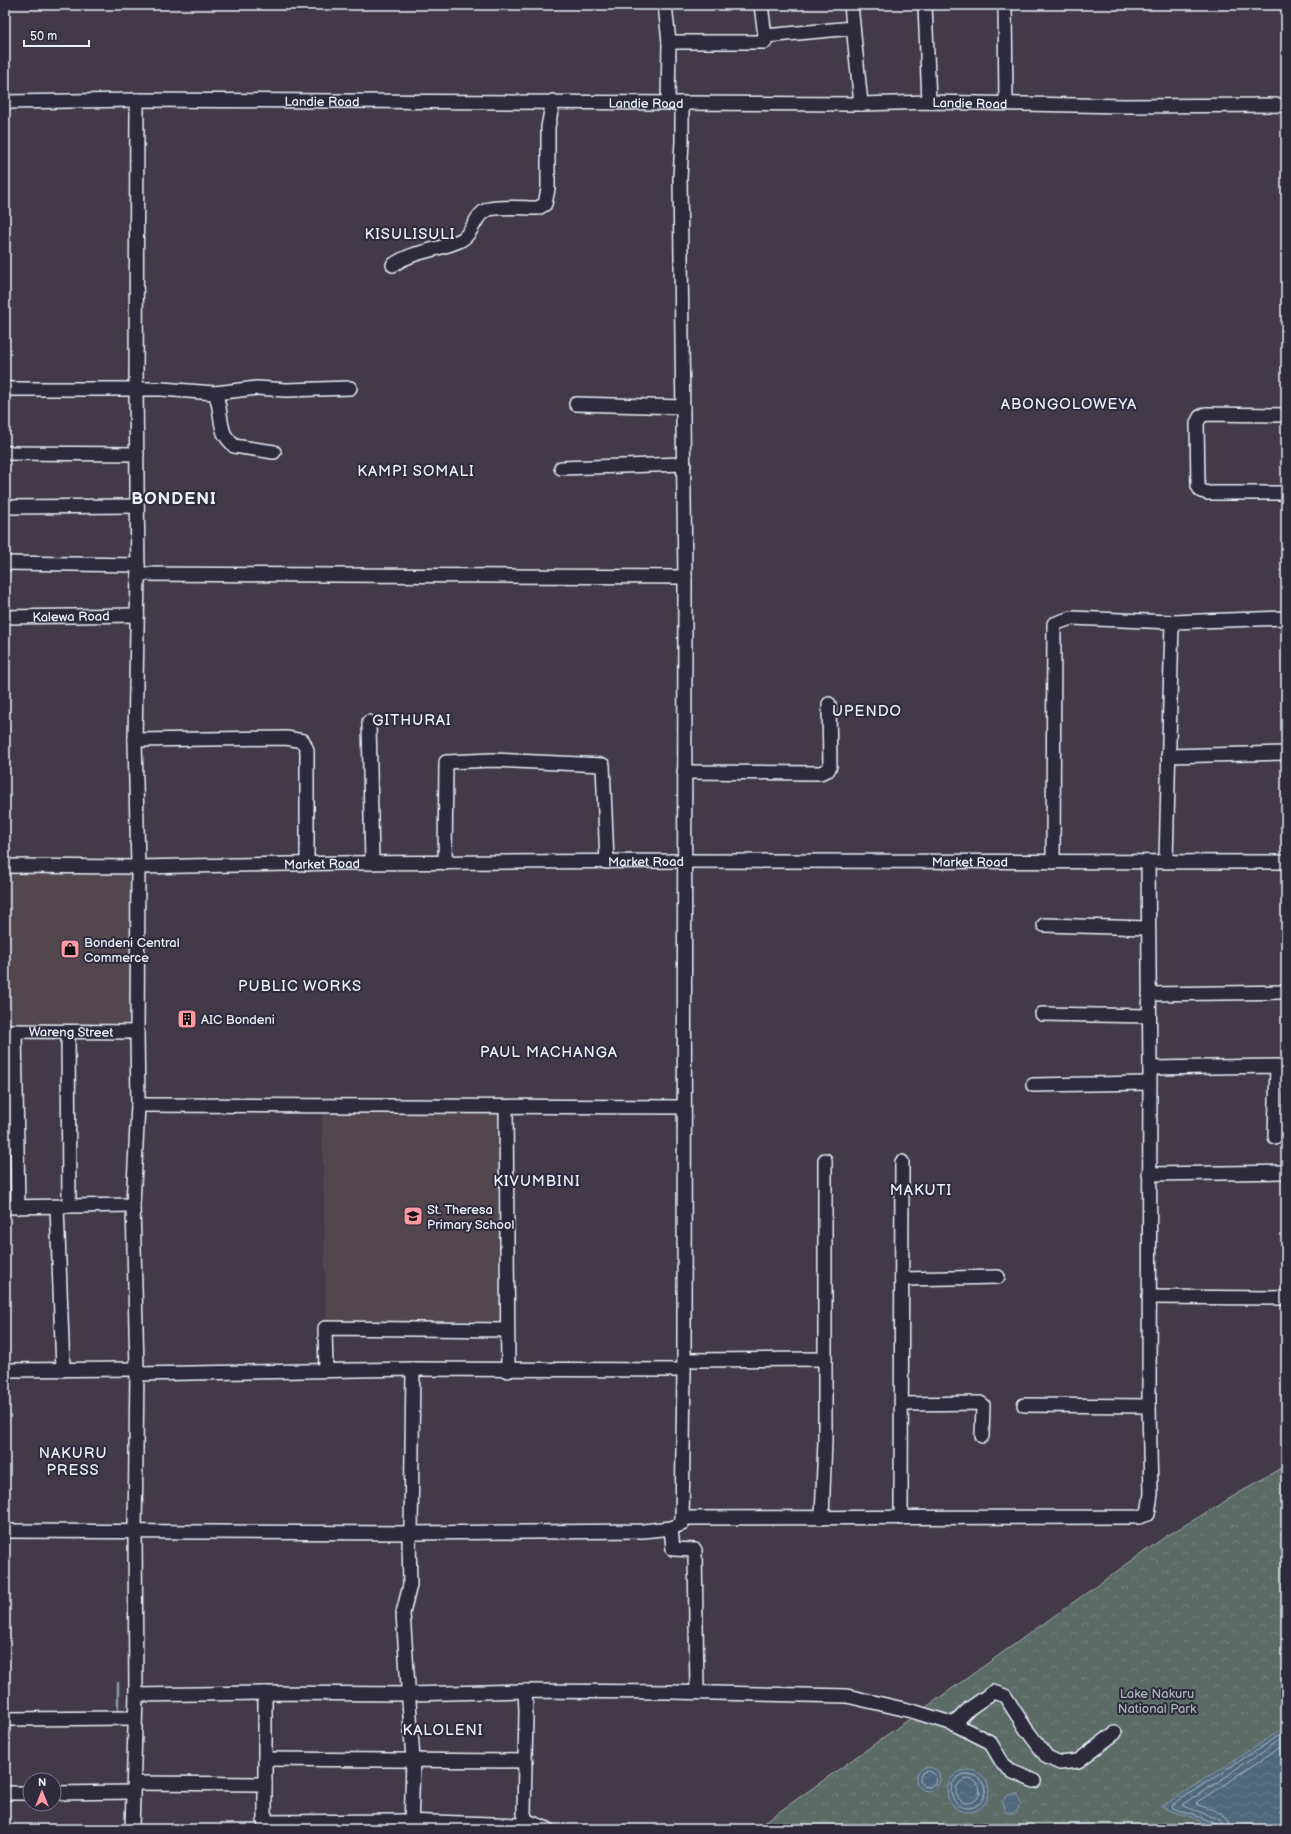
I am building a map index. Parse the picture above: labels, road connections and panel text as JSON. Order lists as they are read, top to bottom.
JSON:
{
  "streets": {
    "street": [
      "Landie Road",
      "Kalewa Road",
      "Market Road",
      "Wareng Street"
    ]
  },
  "districts": [
    "KISULISULI",
    "ABONGOLOWEYA",
    "KAMPI SOMALI",
    "BONDENI",
    "UPENDO",
    "GITHURAI",
    "PUBLIC WORKS",
    "PAUL MACHANGA",
    "KIVUMBINI",
    "MAKUTI",
    "NAKURU PRESS",
    "KALOLENI"
  ],
  "parks": ["Lake Nakuru National Park"],
  "places": {
    "shop": ["Bondeni Central Commerce"],
    "building": ["AIC Bondeni"],
    "school or university": ["St. Theresa Primary School"]
  },
  "scale_bar": "50 m",
  "north": "top"
}
